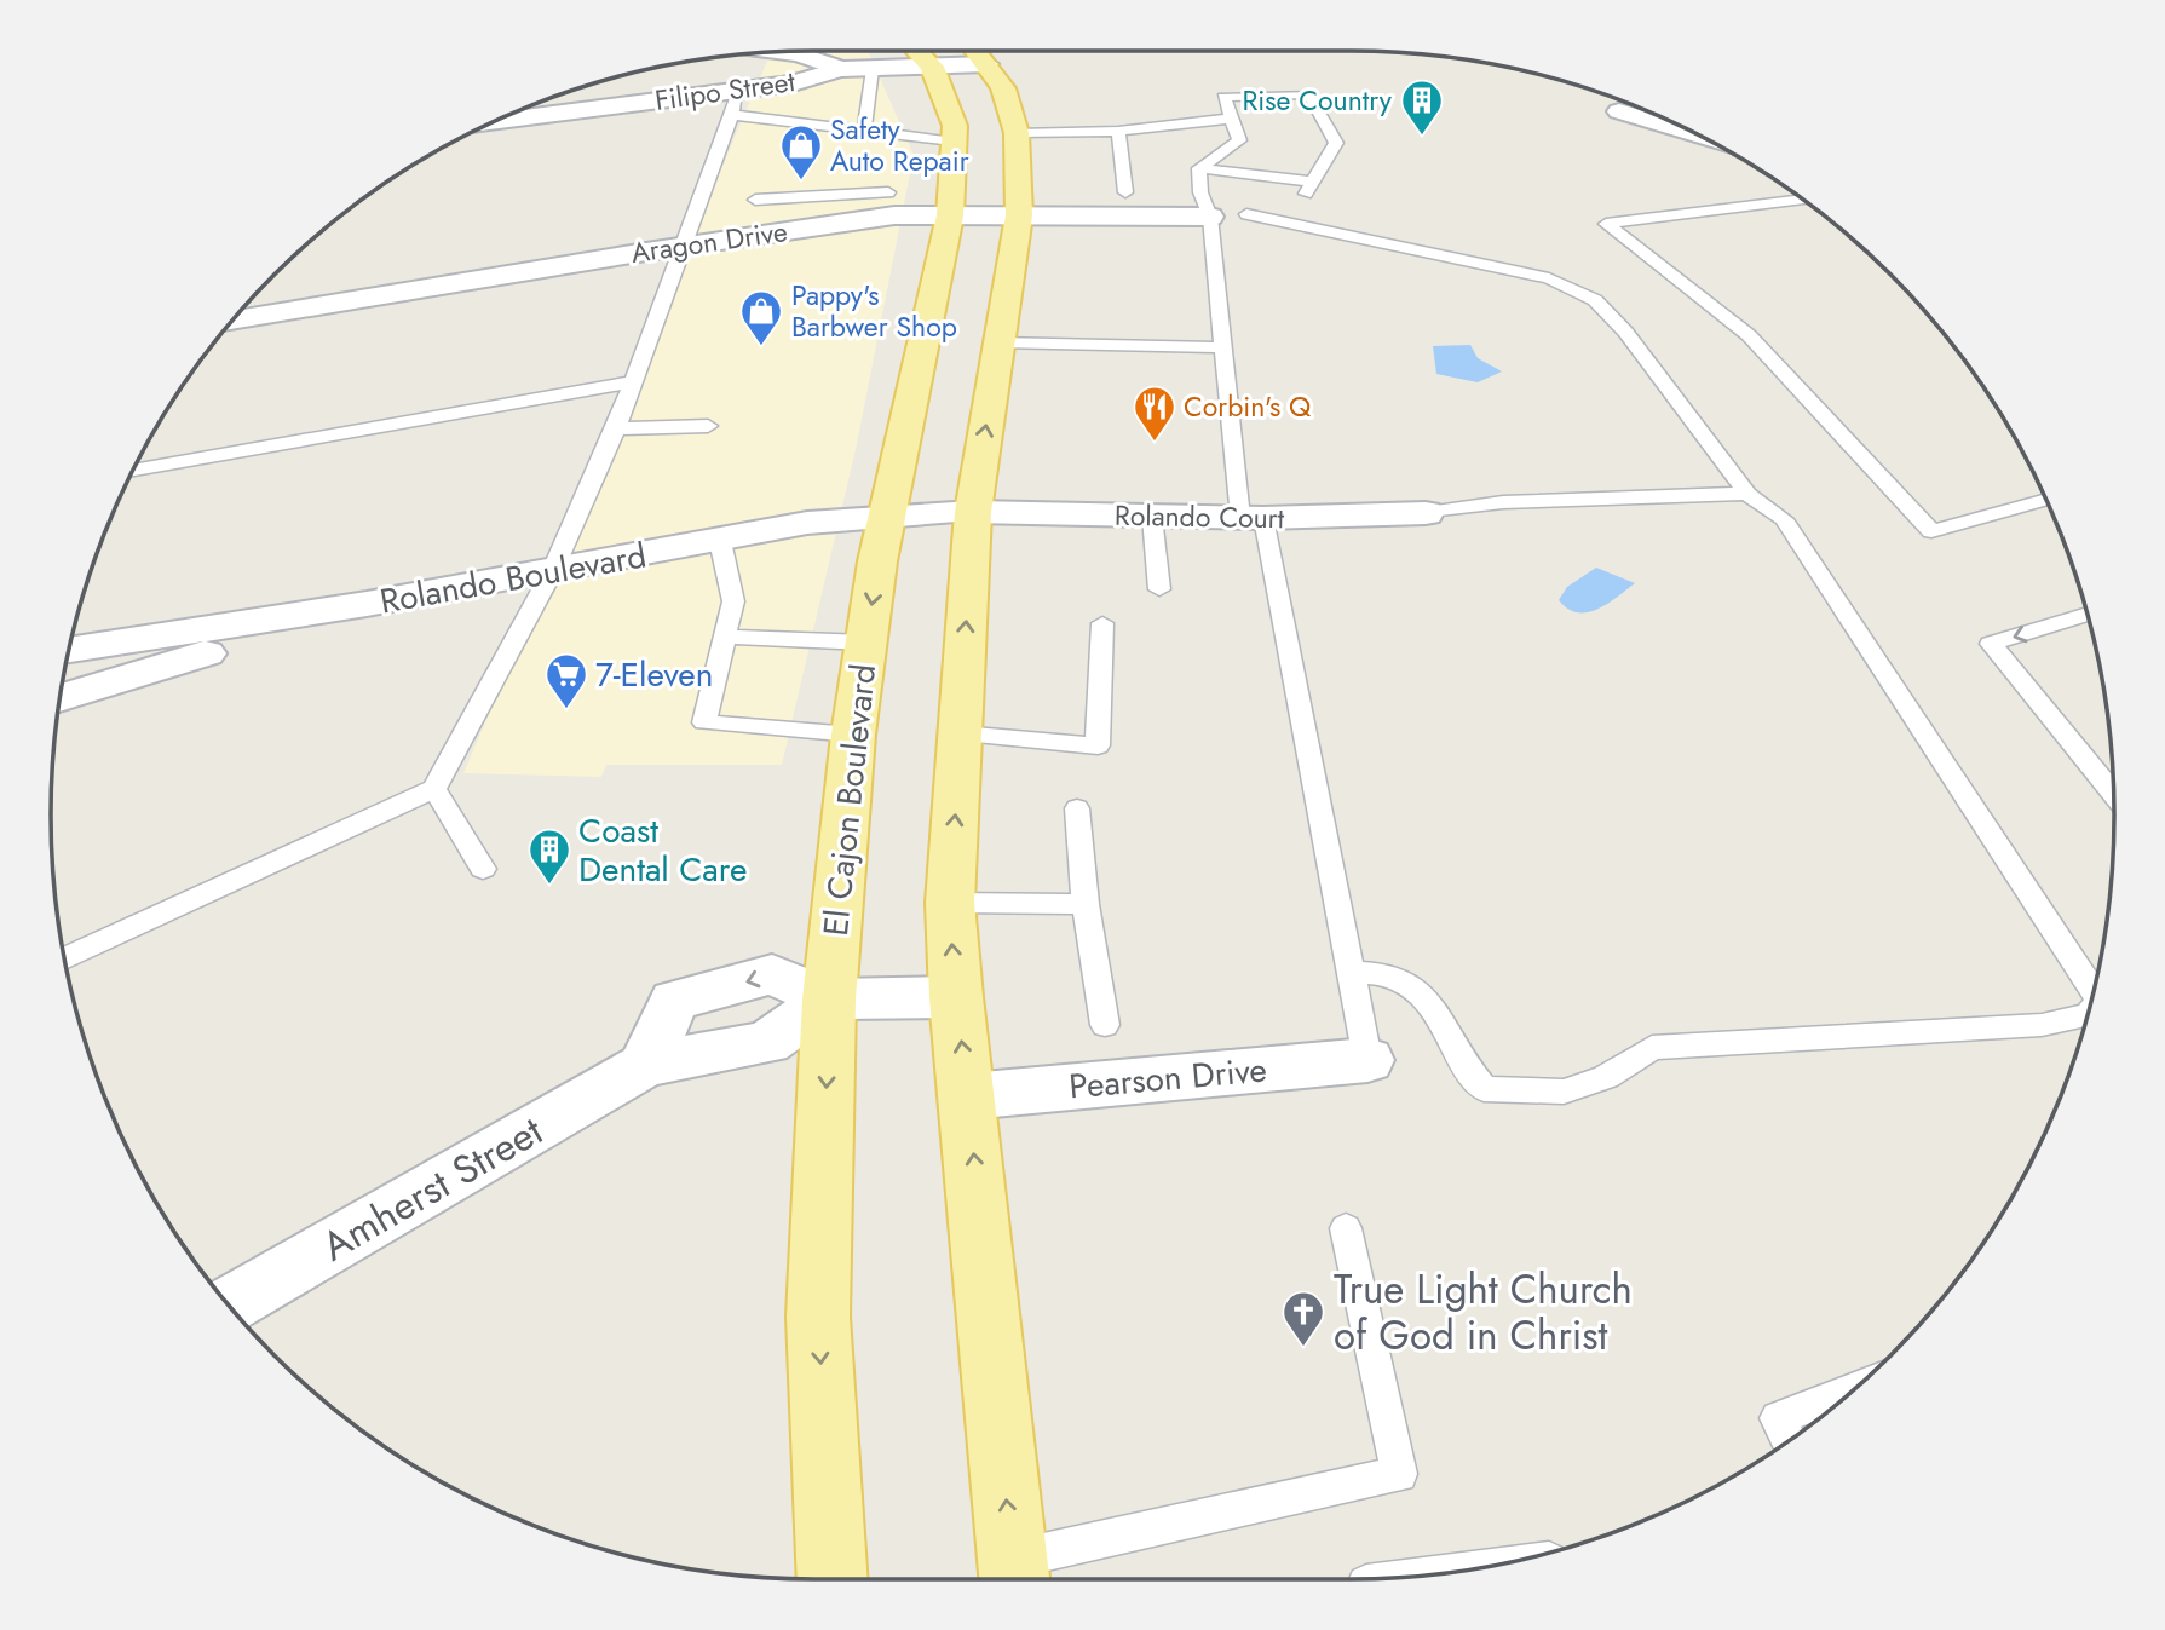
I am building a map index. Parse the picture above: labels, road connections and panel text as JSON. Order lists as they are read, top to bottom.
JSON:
{
  "streets": {
    "main road": ["El Cajon Boulevard"],
    "street": [
      "Filipo Street",
      "Aragon Drive",
      "Rolando Court",
      "Rolando Boulevard",
      "Pearson Drive",
      "Amherst Street"
    ]
  },
  "crossings": [
    ["Filipo Street", "El Cajon Boulevard"],
    ["Aragon Drive", "El Cajon Boulevard"],
    ["Rolando Court", "Rolando Boulevard"],
    ["Rolando Boulevard", "El Cajon Boulevard"],
    ["El Cajon Boulevard", "Amherst Street"]
  ],
  "places": {
    "building": ["Rise Country", "Coast Dental Care"],
    "shop": ["Safety Auto Repair", "Pappy's Barbwer Shop"],
    "restaurant": ["Corbin's Q"],
    "supermarket": ["7-Eleven"],
    "church": ["True Light Church of God in Christ"]
  }
}
